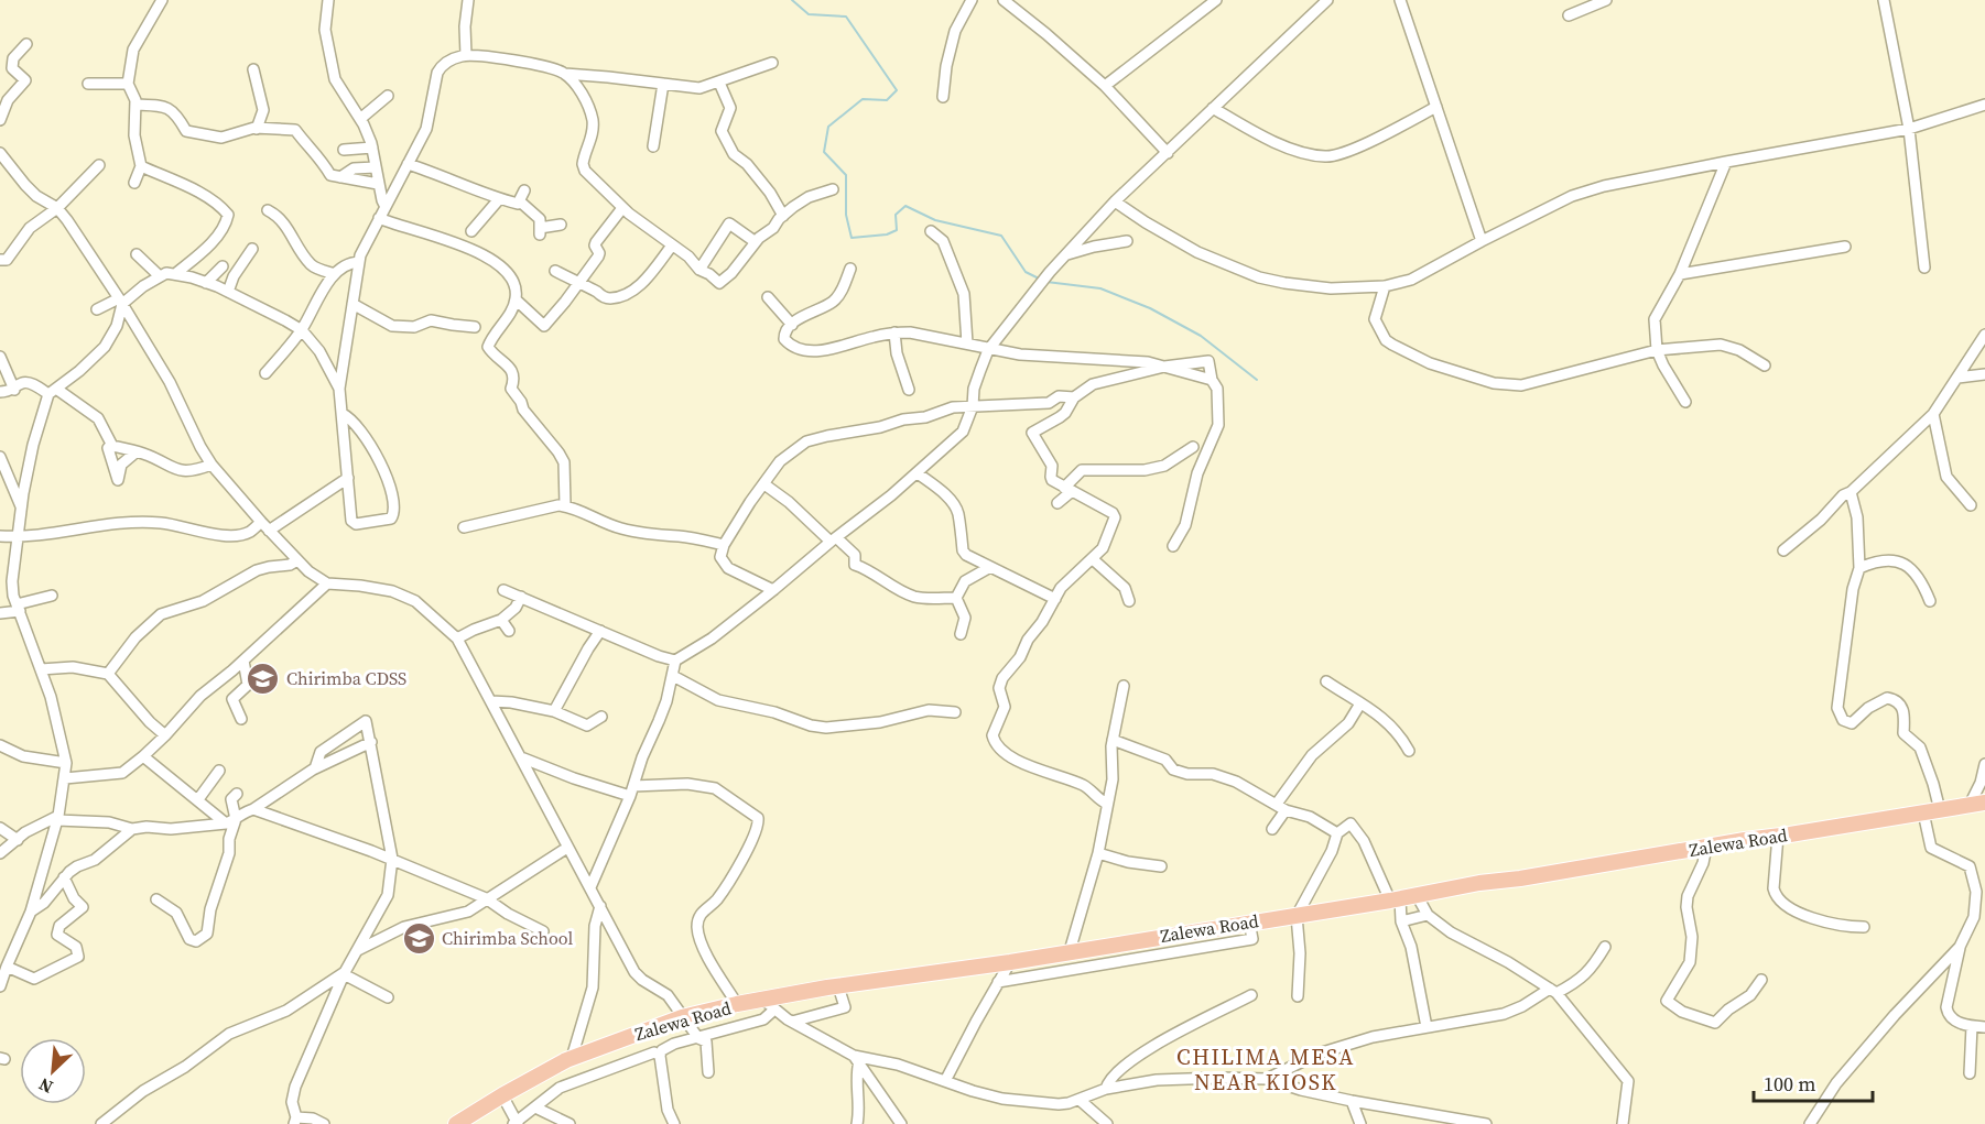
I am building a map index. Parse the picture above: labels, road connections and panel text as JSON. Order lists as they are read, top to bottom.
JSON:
{
  "streets": {
    "highway": ["Zalewa Road"]
  },
  "districts": ["CHILIMA MESA NEAR KIOSK"],
  "places": {
    "school or university": ["Chirimba CDSS", "Chirimba School"]
  },
  "scale_bar": "100 m",
  "north": "bottom left"
}
